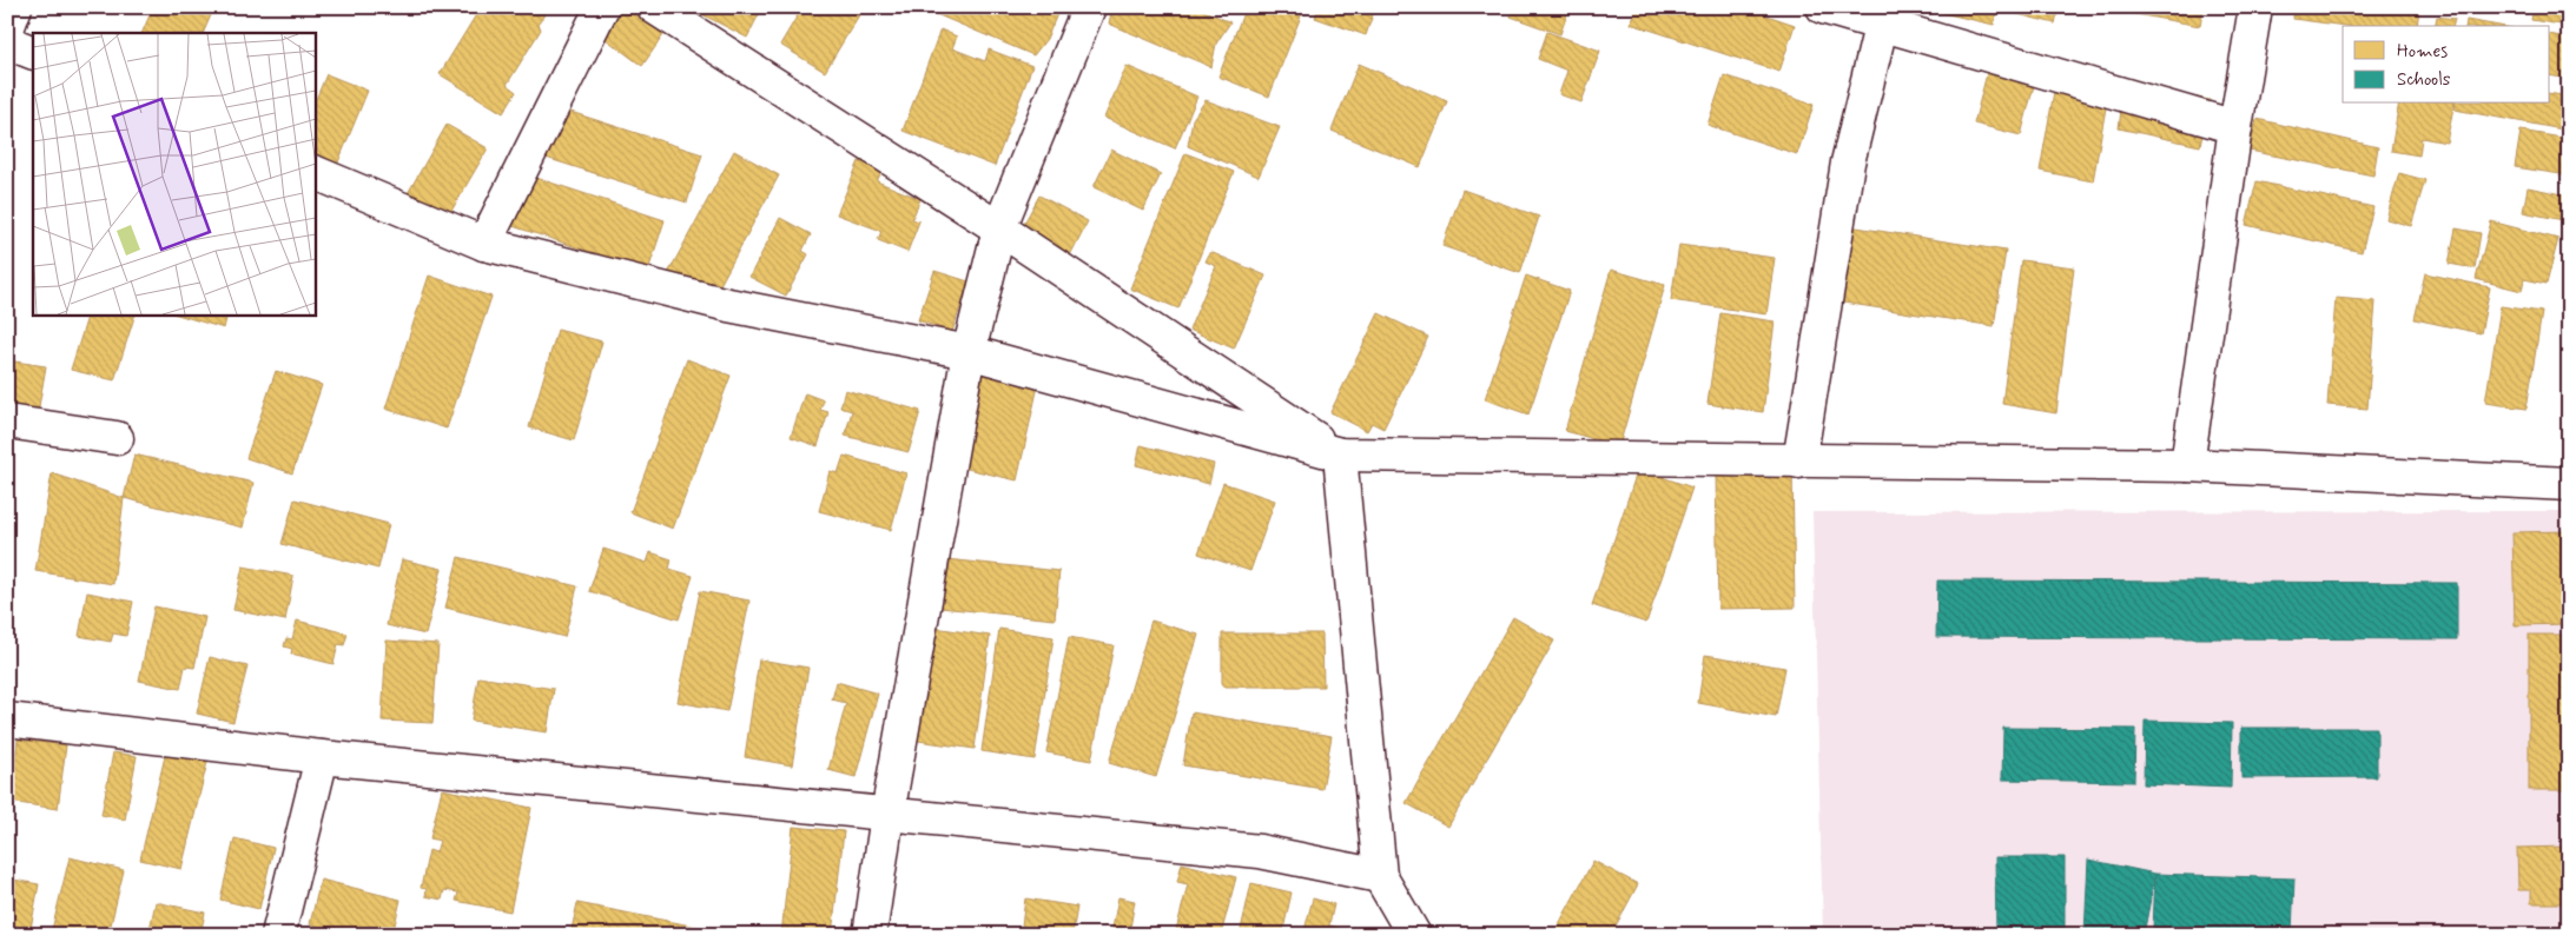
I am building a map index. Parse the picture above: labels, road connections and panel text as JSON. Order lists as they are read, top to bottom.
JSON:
{
  "legend": ["Homes", "Schools"]
}
